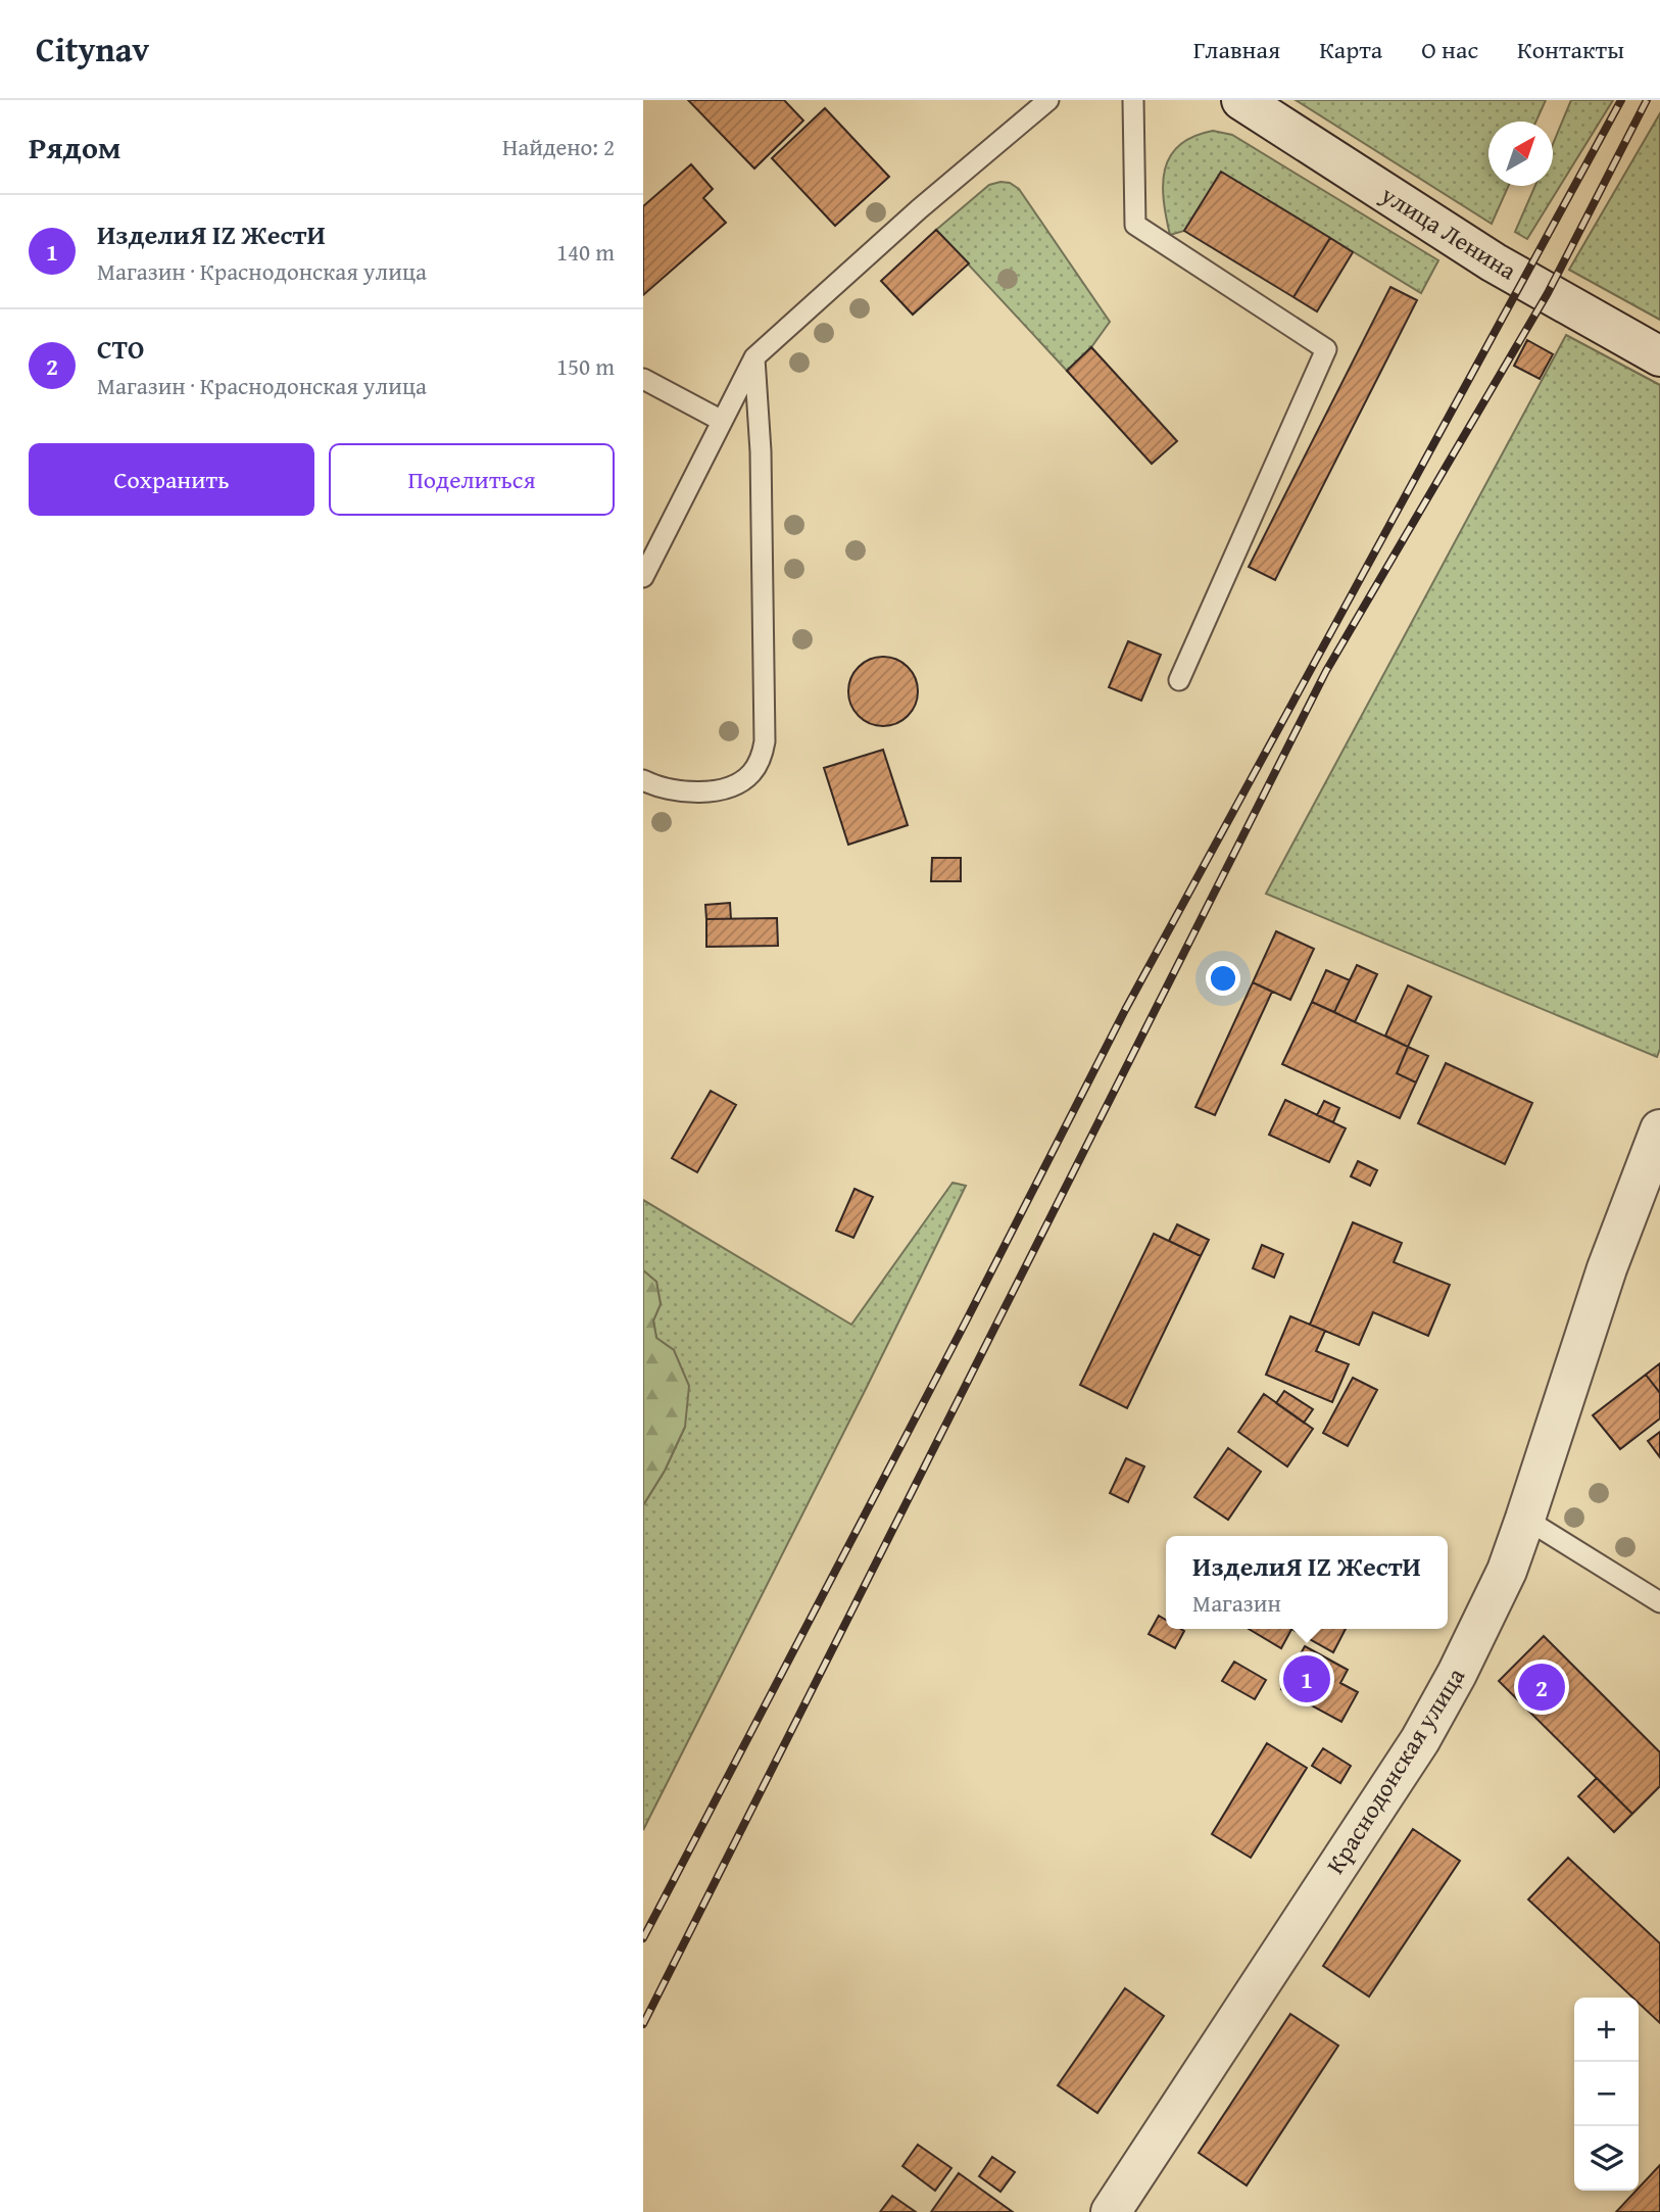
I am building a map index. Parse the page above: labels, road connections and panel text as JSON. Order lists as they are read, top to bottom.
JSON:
{
  "streets": {
    "street": ["улица Ленина", "Краснодонская улица"]
  },
  "north": "top right",
  "page": {
    "header": "Citynav",
    "nav": [
      "Главная",
      "Карта",
      "О нас",
      "Контакты"
    ],
    "heading": ["Рядом", "Найдено: 2"],
    "list": [
      {
        "mark": "1",
        "name": "ИзделиЯ IZ ЖестИ",
        "note": "Магазин · Краснодонская улица",
        "value": "140 m"
      },
      {
        "mark": "2",
        "name": "СТО",
        "note": "Магазин · Краснодонская улица",
        "value": "150 m"
      }
    ],
    "buttons": ["Сохранить", "Поделиться"],
    "popup": ["ИзделиЯ IZ ЖестИ", "Магазин"],
    "pins": ["1", "2"],
    "map_buttons": ["+", "−"]
  }
}
